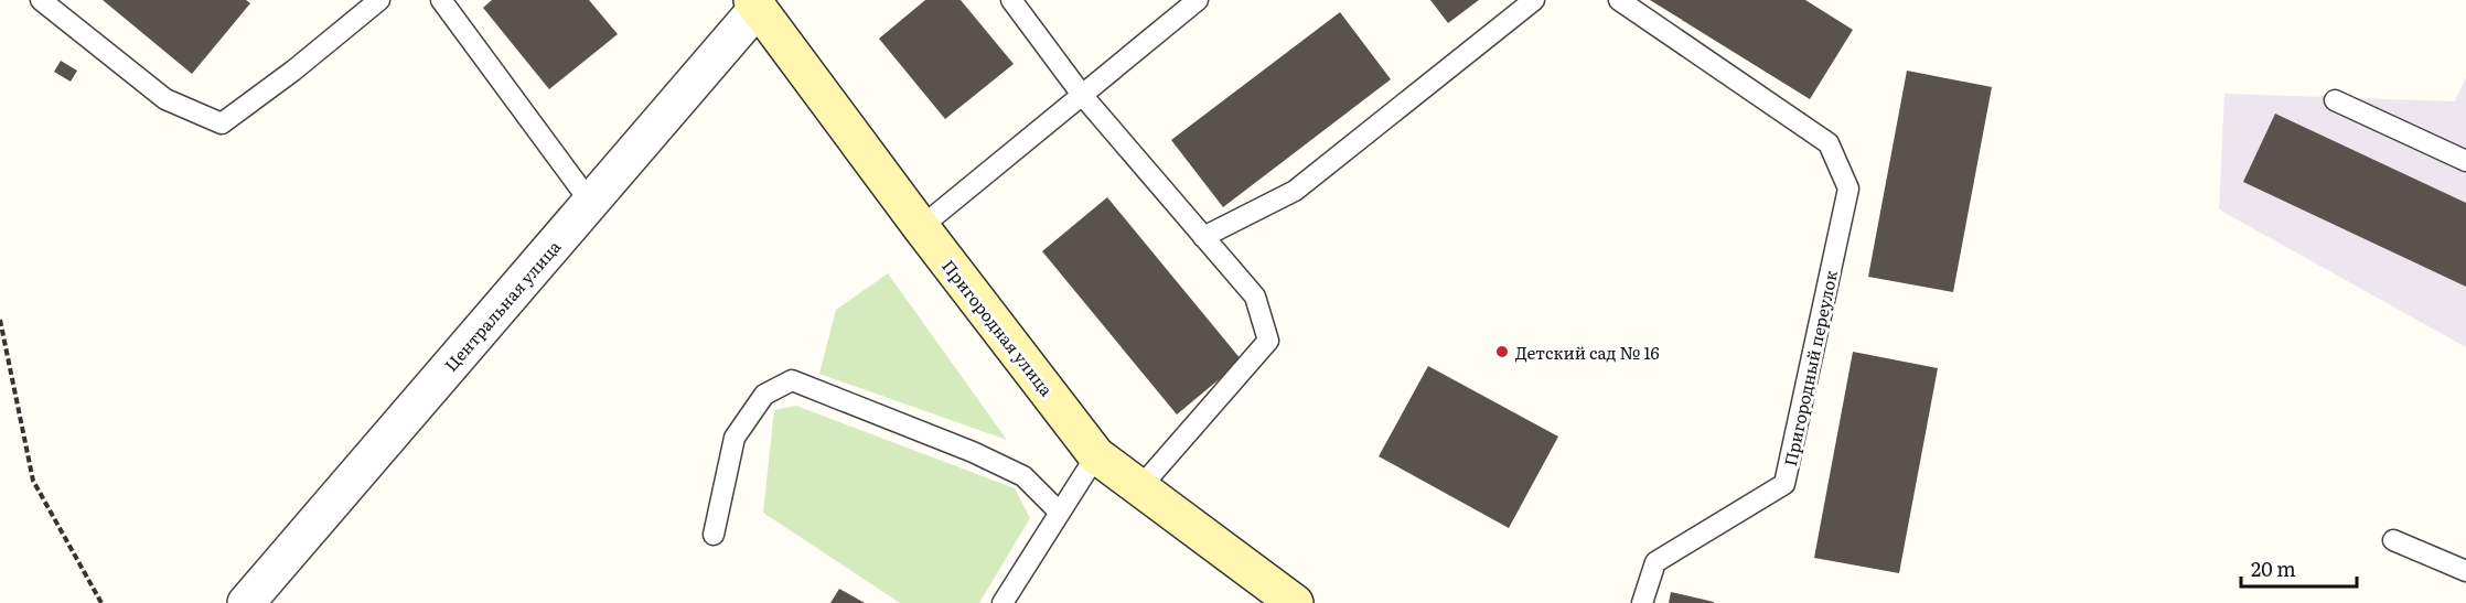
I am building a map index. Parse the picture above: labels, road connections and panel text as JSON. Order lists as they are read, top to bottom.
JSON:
{
  "streets": {
    "main road": ["Пригородная улица"],
    "street": ["Центральная улица"],
    "lane": ["Пригородный переулок"]
  },
  "crossings": [
    ["Центральная улица", "Пригородная улица"]
  ],
  "places": ["Детский сад № 16"],
  "scale_bar": "20 m"
}
